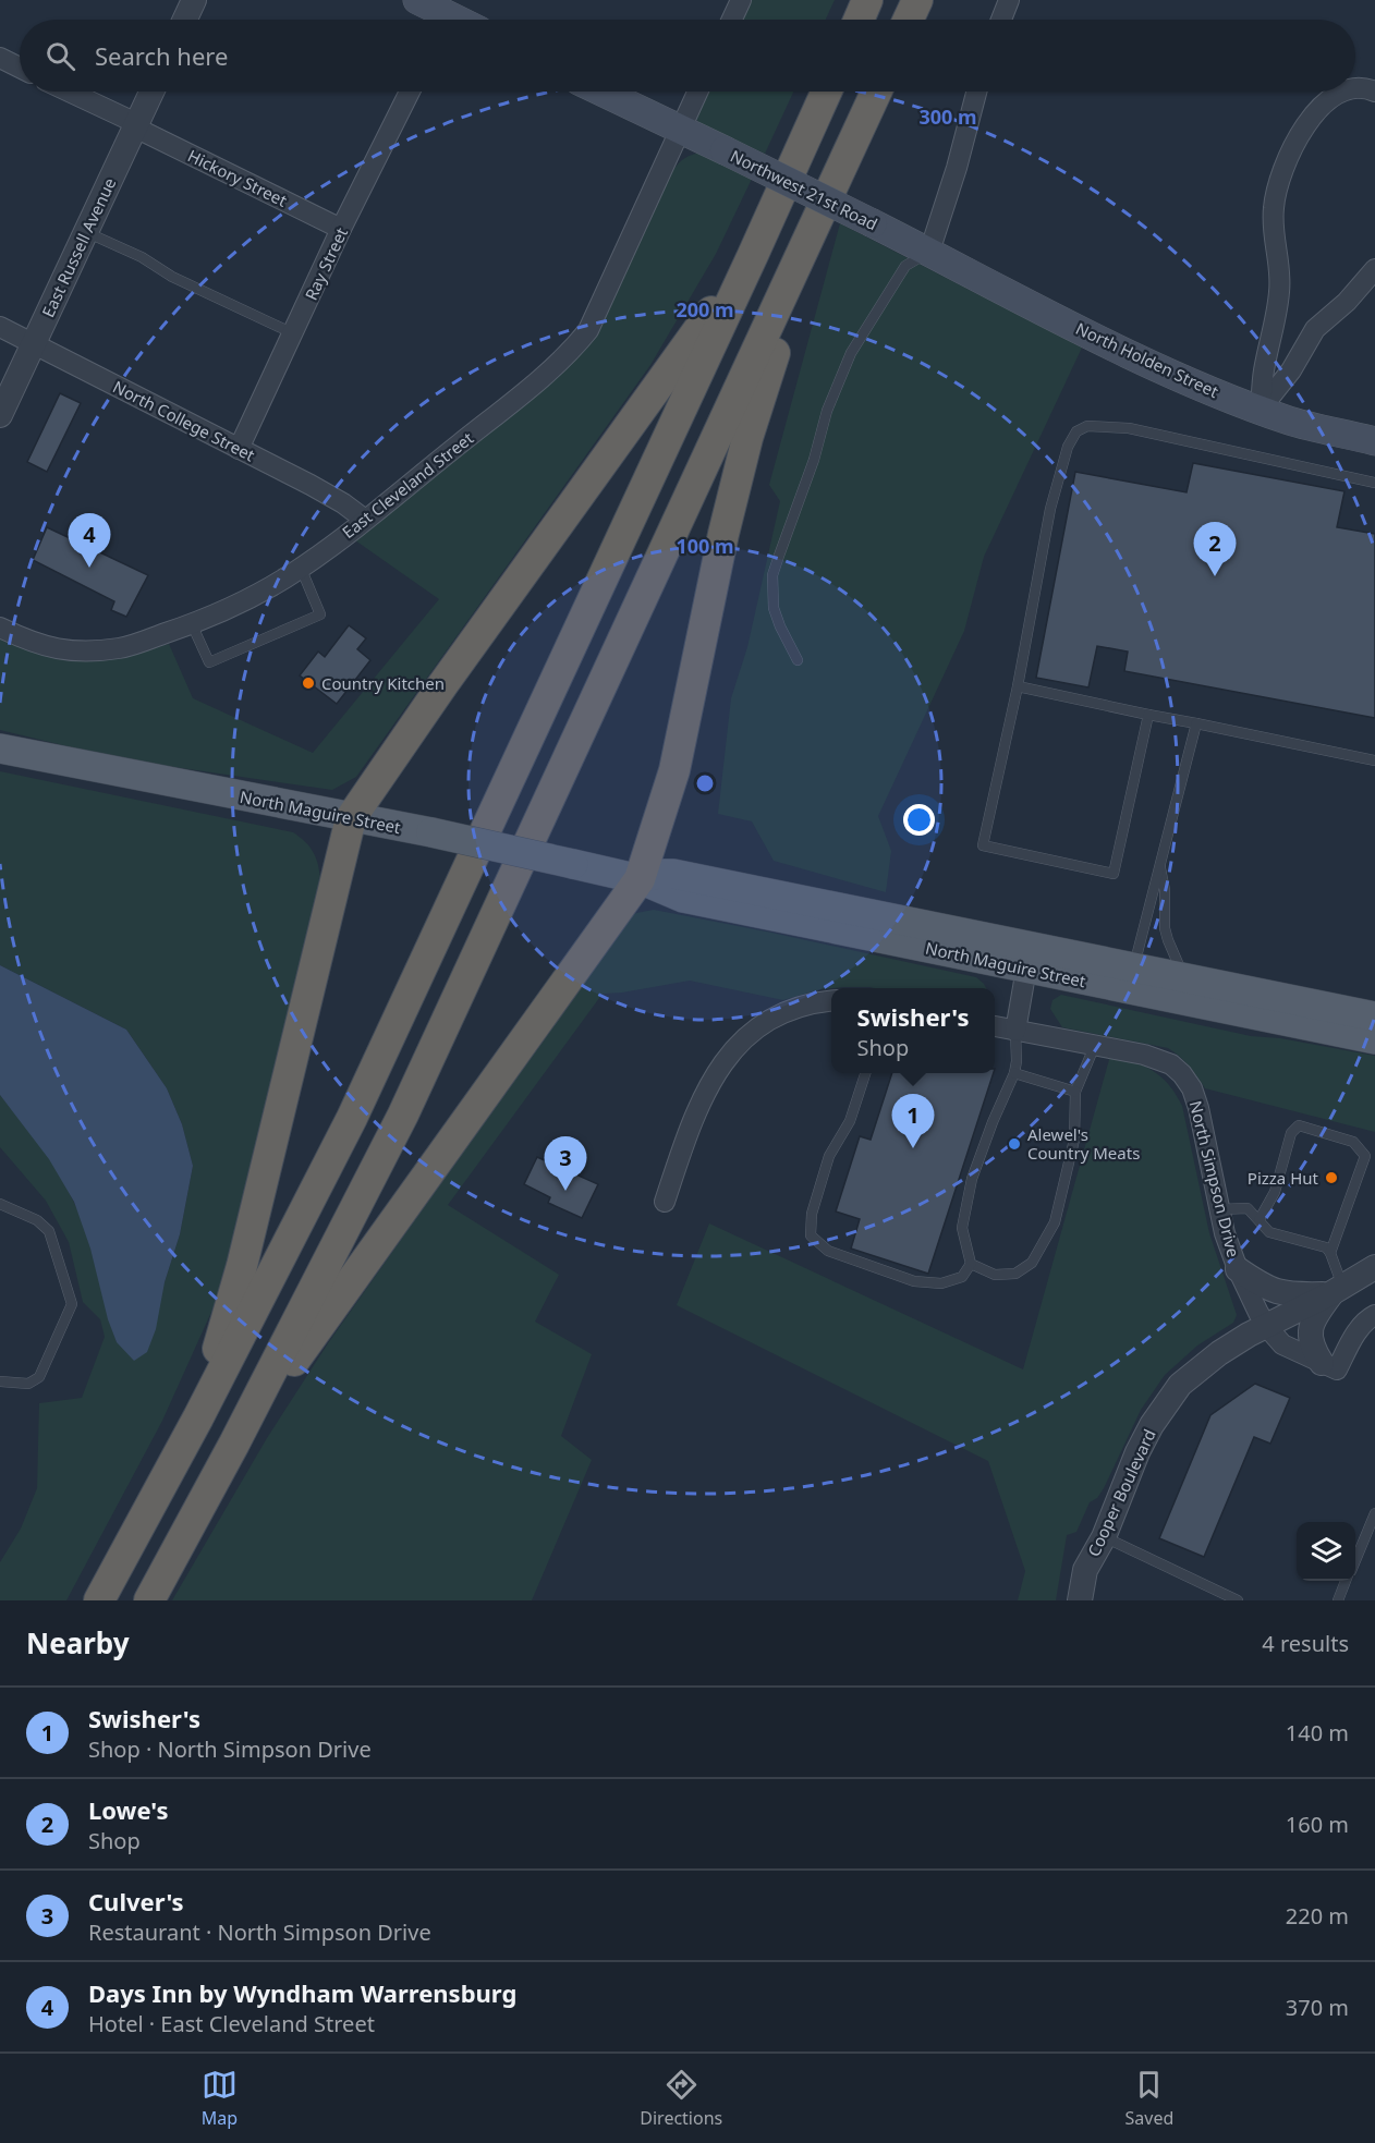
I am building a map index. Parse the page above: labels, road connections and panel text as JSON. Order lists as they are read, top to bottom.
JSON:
{
  "streets": {
    "main road": ["Northwest 21st Road", "North Holden Street", "North Maguire Street"],
    "street": [
      "Hickory Street",
      "East Russell Avenue",
      "Ray Street",
      "North College Street",
      "East Cleveland Street",
      "North Simpson Drive",
      "Cooper Boulevard"
    ]
  },
  "crossings": [
    ["Hickory Street", "East Russell Avenue"],
    ["Hickory Street", "Ray Street"],
    ["Northwest 21st Road", "North Holden Street"],
    ["Northwest 21st Road", "East Cleveland Street"],
    ["East Russell Avenue", "North College Street"],
    ["Ray Street", "North College Street"],
    ["North College Street", "East Cleveland Street"],
    ["North Simpson Drive", "Cooper Boulevard"]
  ],
  "places": ["Country Kitchen", "Alewel's Country Meats", "Pizza Hut"],
  "page": {
    "search": "Search here",
    "pins": [
      "4",
      "2",
      "1",
      "3"
    ],
    "popup": ["Swisher's", "Shop"],
    "heading": ["Nearby", "4 results"],
    "list": [
      {
        "mark": "1",
        "name": "Swisher's",
        "note": "Shop · North Simpson Drive",
        "value": "140 m"
      },
      {
        "mark": "2",
        "name": "Lowe's",
        "note": "Shop",
        "value": "160 m"
      },
      {
        "mark": "3",
        "name": "Culver's",
        "note": "Restaurant · North Simpson Drive",
        "value": "220 m"
      },
      {
        "mark": "4",
        "name": "Days Inn by Wyndham Warrensburg",
        "note": "Hotel · East Cleveland Street",
        "value": "370 m"
      }
    ],
    "nav": ["Map", "Directions", "Saved"]
  },
  "rings": ["300 m", "200 m", "100 m"]
}
